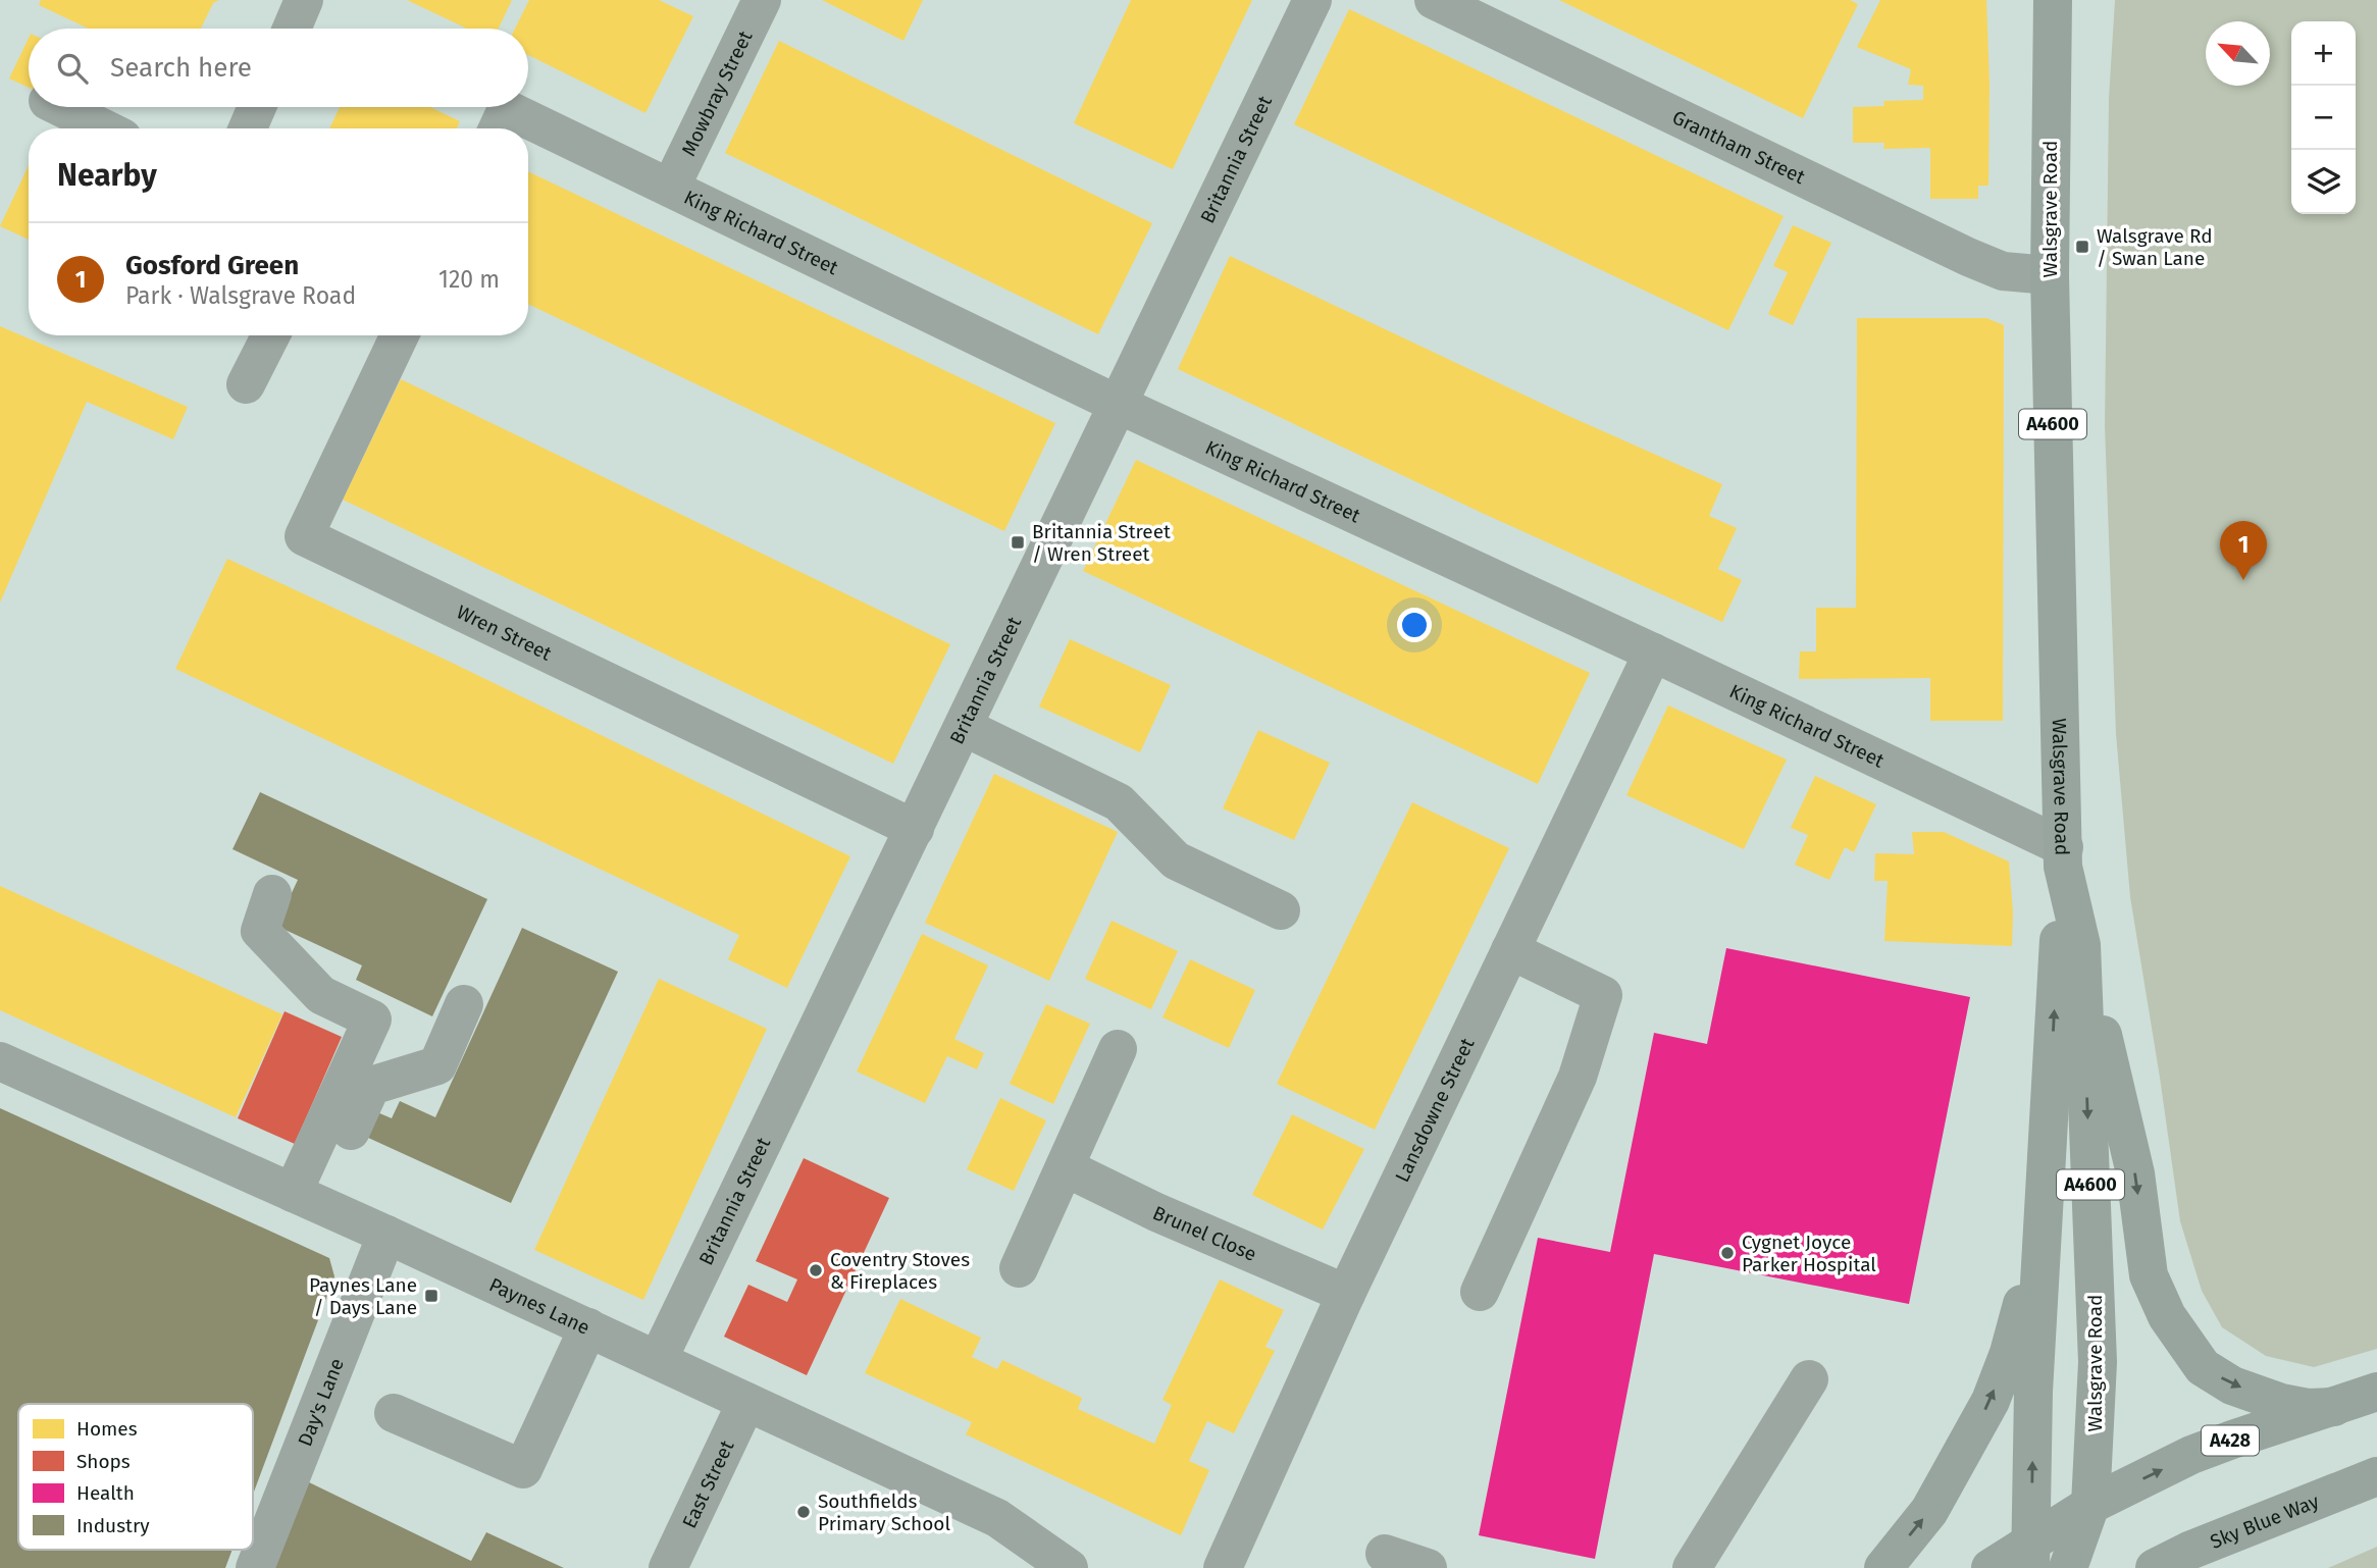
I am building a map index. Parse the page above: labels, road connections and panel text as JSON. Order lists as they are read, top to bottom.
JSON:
{
  "streets": {
    "highway": [
      "Walsgrave Road",
      "A4600",
      "A428",
      "Sky Blue Way"
    ],
    "street": [
      "Mowbray Street",
      "Grantham Street",
      "Britannia Street",
      "King Richard Street",
      "Wren Street",
      "Lansdowne Street",
      "Brunel Close",
      "Paynes Lane",
      "Day's Lane",
      "East Street"
    ]
  },
  "crossings": [
    ["Mowbray Street", "King Richard Street"],
    ["Grantham Street", "Walsgrave Road"],
    ["Britannia Street", "King Richard Street"],
    ["Britannia Street", "Wren Street"],
    ["Britannia Street", "Paynes Lane"],
    ["Walsgrave Road", "King Richard Street"],
    ["Walsgrave Road", "A4600"],
    ["Walsgrave Road", "A428"],
    ["King Richard Street", "A4600"],
    ["King Richard Street", "Lansdowne Street"],
    ["A4600", "A428"],
    ["Lansdowne Street", "Brunel Close"],
    ["Paynes Lane", "Day's Lane"],
    ["Paynes Lane", "East Street"]
  ],
  "places": {
    "transit": ["Walsgrave Rd / Swan Lane", "Britannia Street / Wren Street", "Paynes Lane / Days Lane"],
    "other": ["Cygnet Joyce Parker Hospital", "Coventry Stoves & Fireplaces", "Southfields Primary School"]
  },
  "legend": [
    "Homes",
    "Shops",
    "Health",
    "Industry"
  ],
  "north": "top left",
  "page": {
    "map_buttons": ["+", "−"],
    "search": "Search here",
    "heading": "Nearby",
    "list": [
      {
        "mark": "1",
        "name": "Gosford Green",
        "note": "Park · Walsgrave Road",
        "value": "120 m"
      }
    ],
    "pins": "1"
  }
}
